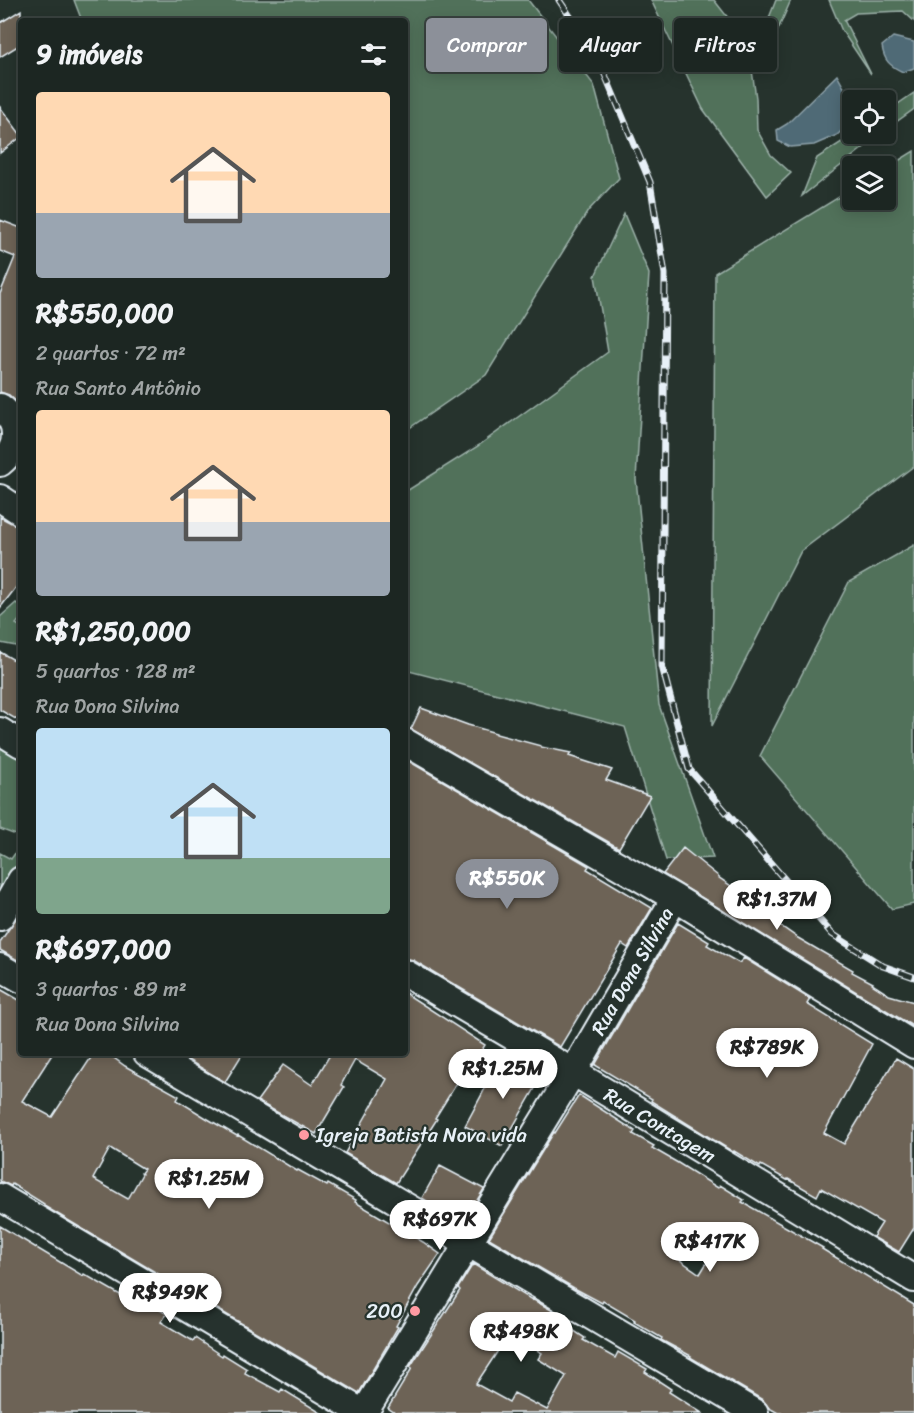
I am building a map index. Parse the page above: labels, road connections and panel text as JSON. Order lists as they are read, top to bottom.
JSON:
{
  "streets": {
    "street": ["Rua Dona Silvina", "Rua Contagem"]
  },
  "crossings": [
    ["Rua Dona Silvina", "Rua Contagem"]
  ],
  "places": ["Igreja Batista Nova vida", "200"],
  "page": {
    "chip": ["Comprar", "Alugar", "Filtros"],
    "heading": "9 imóveis",
    "list": [
      {
        "name": "R$550,000",
        "note": "2 quartos · 72 m² · Rua Santo Antônio"
      },
      {
        "name": "R$1,250,000",
        "note": "5 quartos · 128 m² · Rua Dona Silvina"
      },
      {
        "name": "R$697,000",
        "note": "3 quartos · 89 m² · Rua Dona Silvina"
      }
    ],
    "price": [
      "R$550K",
      "R$1.37M",
      "R$789K",
      "R$1.25M",
      "R$1.25M",
      "R$697K",
      "R$417K",
      "R$949K",
      "R$498K"
    ]
  }
}
